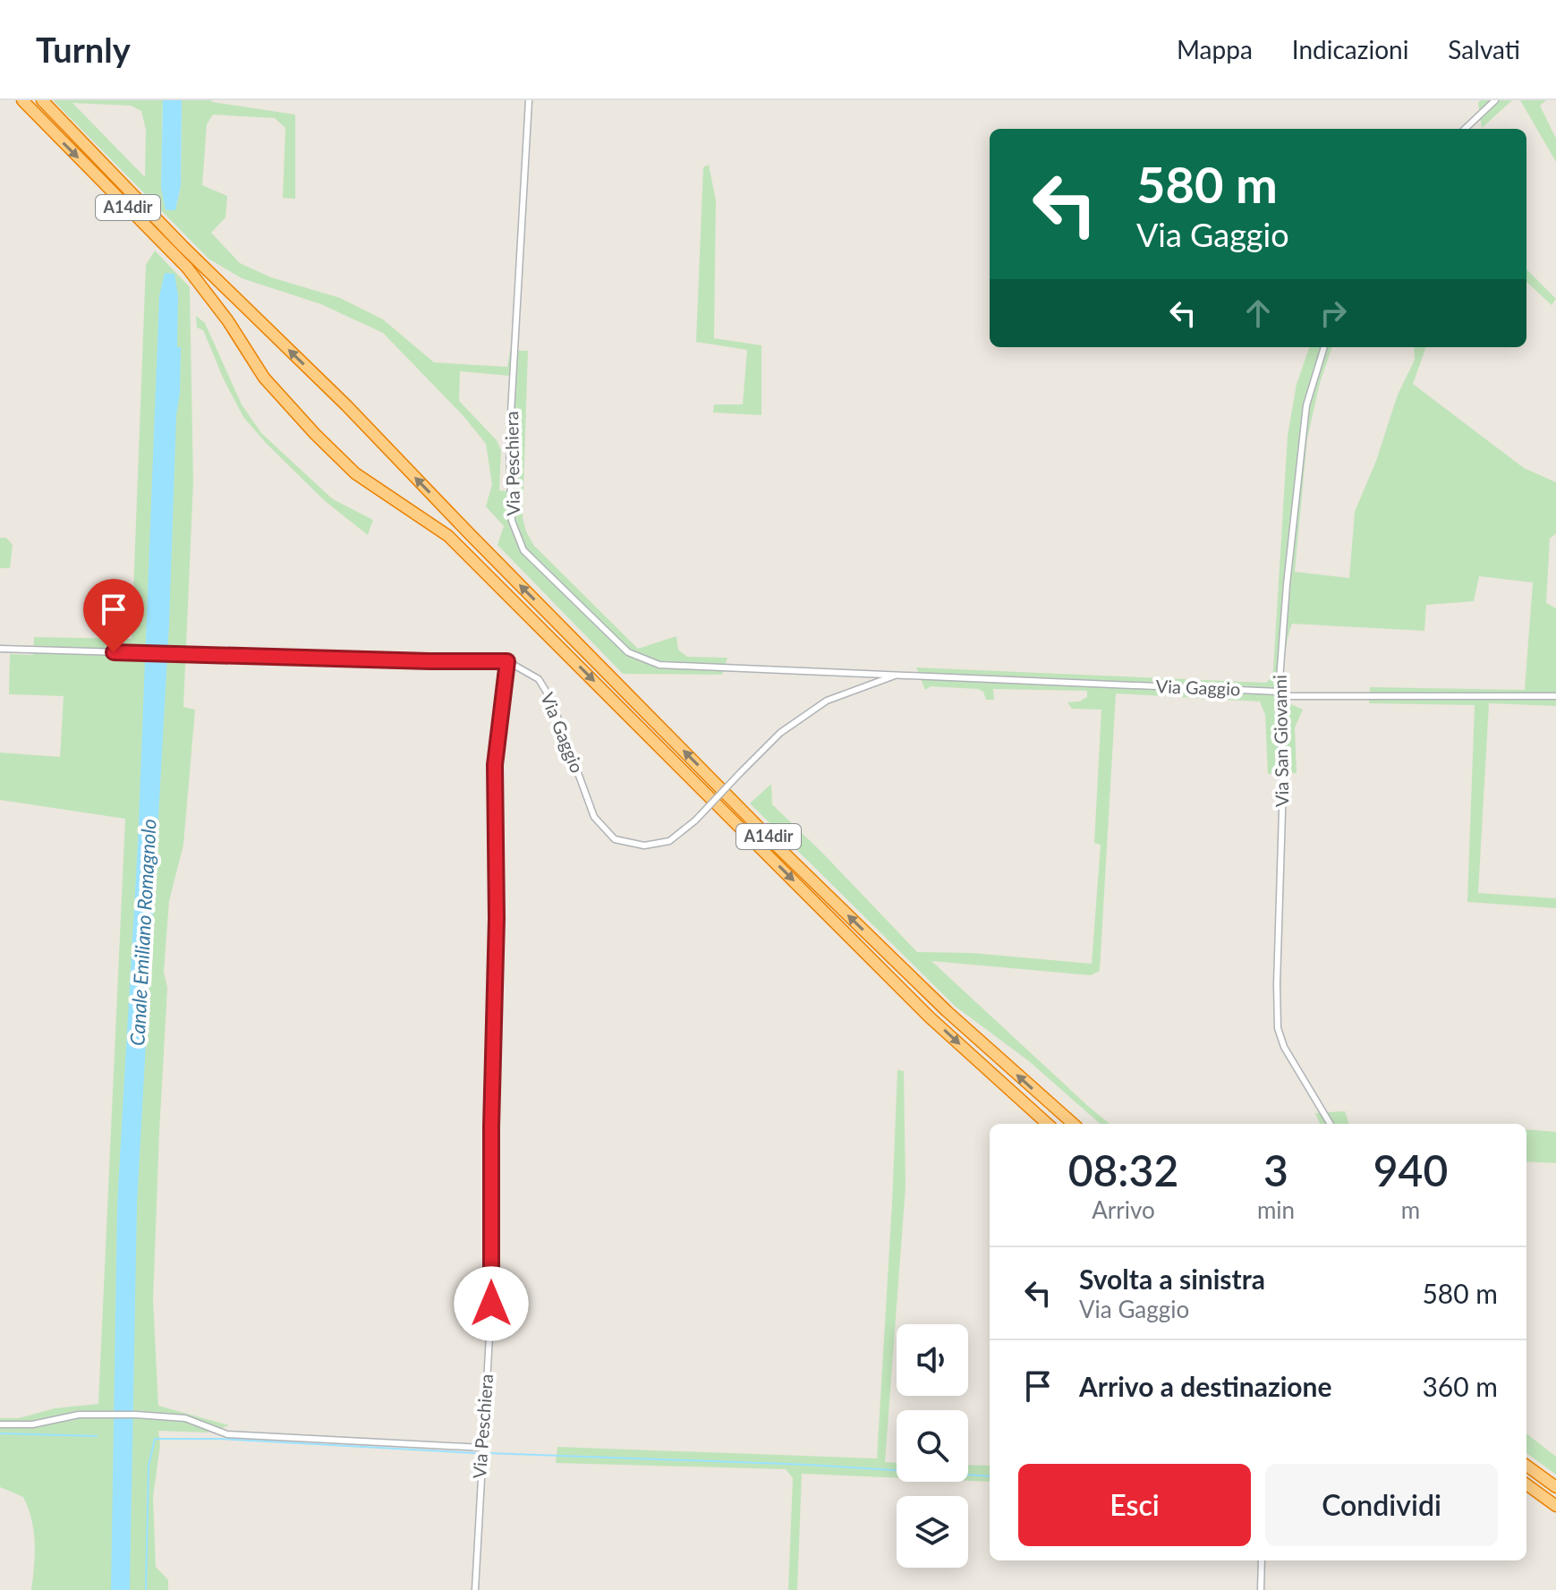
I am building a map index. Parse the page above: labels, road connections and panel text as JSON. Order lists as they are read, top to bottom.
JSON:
{
  "streets": {
    "highway": ["A14dir"],
    "street": ["Via Peschiera", "Via Gaggio", "Via San Giovanni"]
  },
  "crossings": [
    ["Via Peschiera", "Via Gaggio"],
    ["Via Gaggio", "Via San Giovanni"]
  ],
  "water": ["Canale Emiliano Romagnolo"],
  "page": {
    "header": "Turnly",
    "nav": ["Mappa", "Indicazioni", "Salvati"],
    "turn": ["580 m", "Via Gaggio"],
    "eta": [
      "08:32",
      "Arrivo",
      "3",
      "min",
      "940",
      "m"
    ],
    "list": [
      {
        "name": "Svolta a sinistra",
        "note": "Via Gaggio",
        "value": "580 m"
      },
      {
        "name": "Arrivo a destinazione",
        "value": "360 m"
      }
    ],
    "buttons": ["Esci", "Condividi"]
  }
}
